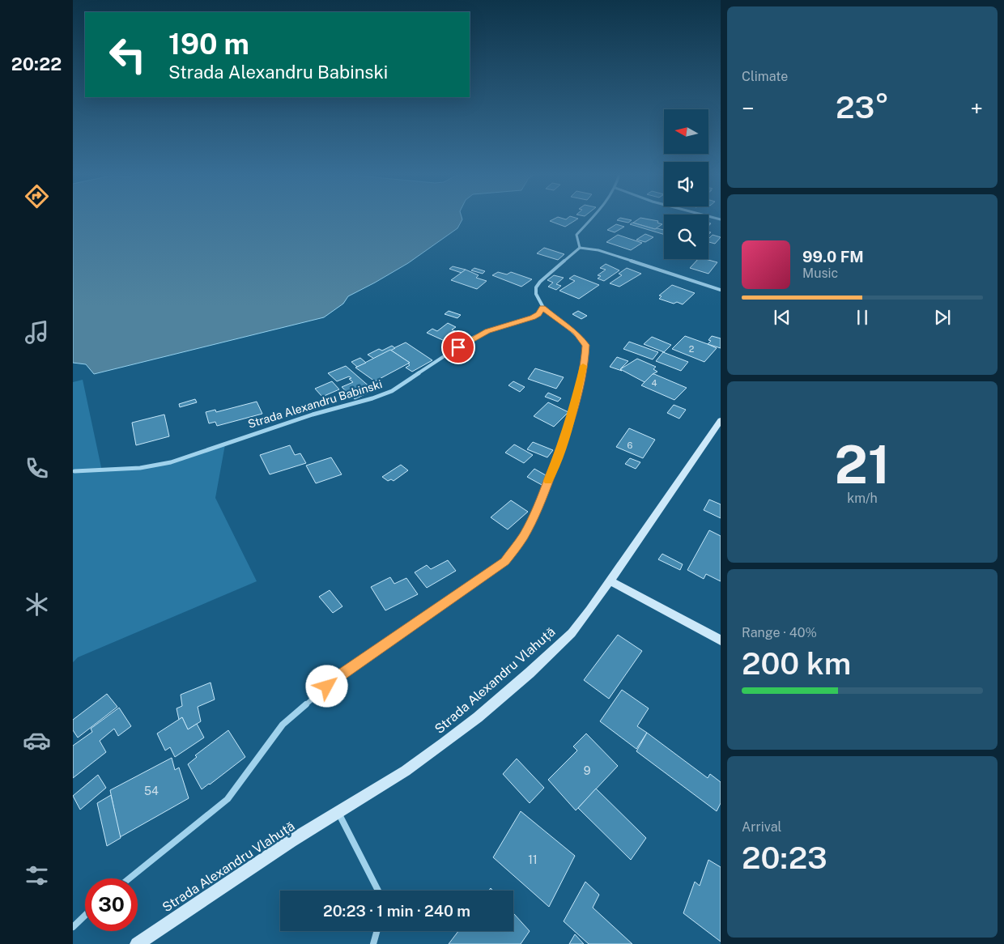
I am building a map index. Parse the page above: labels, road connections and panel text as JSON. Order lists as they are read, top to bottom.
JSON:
{
  "streets": {
    "street": ["Strada Alexandru Babinski", "Strada Аlexandru Vlahuță"]
  },
  "house_numbers": [
    "2",
    "4",
    "6",
    "9",
    "54",
    "11"
  ],
  "north": "left",
  "page": {
    "tabs": "20:22",
    "tile": [
      "Climate",
      ["21", "km/h"],
      ["Range · 40%", "200 km"],
      ["Arrival", "20:23"]
    ],
    "turn": ["190 m", "Strada Alexandru Babinski"],
    "heat": ["−", "23°", "+"],
    "song": ["99.0 FM", "Music"],
    "limit": "30",
    "trip": "20:23 · 1 min · 240 m"
  }
}
